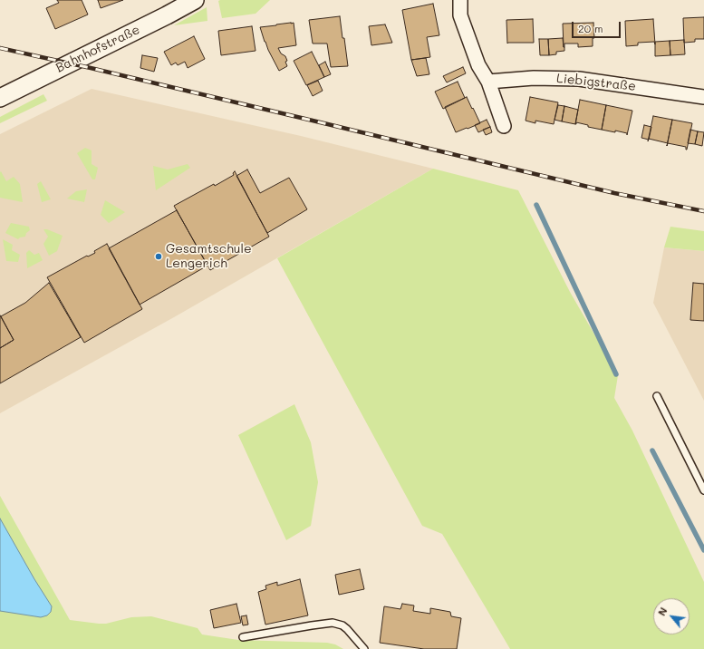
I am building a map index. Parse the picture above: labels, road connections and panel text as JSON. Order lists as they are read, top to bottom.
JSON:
{
  "streets": {
    "street": ["Bahnhofstraße", "Liebigstraße"]
  },
  "places": ["Gesamtschule Lengerich"],
  "scale_bar": "20 m",
  "north": "top left"
}
